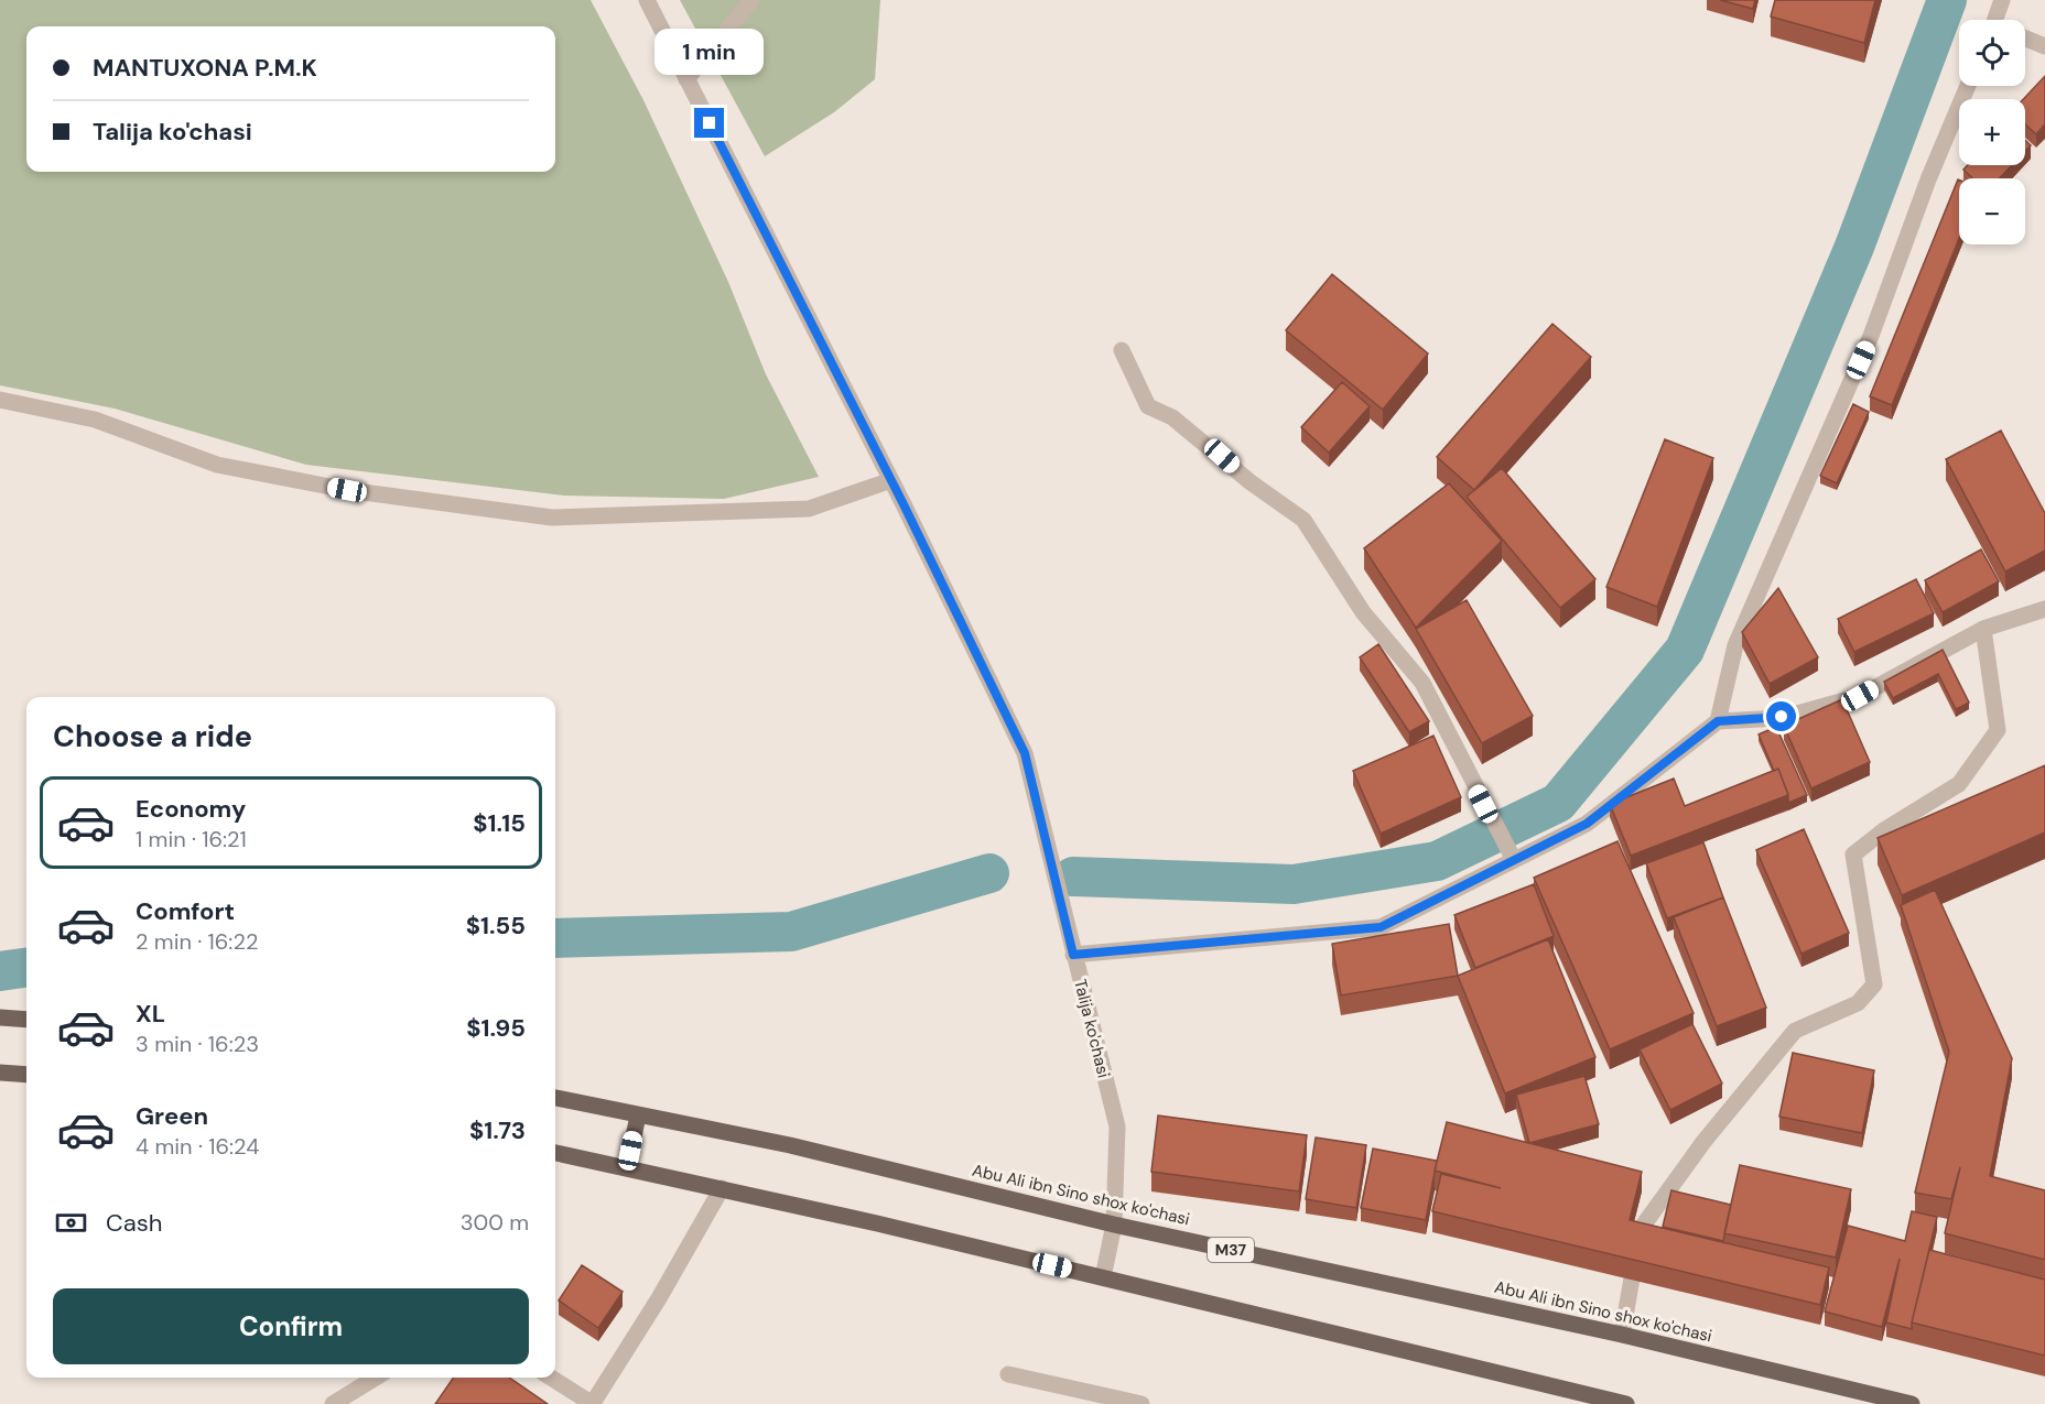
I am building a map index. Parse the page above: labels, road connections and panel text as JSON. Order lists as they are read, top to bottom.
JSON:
{
  "streets": {
    "main road": ["Abu Ali ibn Sino shox ko'chasi", "M37"],
    "street": ["Talija ko'chasi"]
  },
  "crossings": [
    ["Talija ko'chasi", "Abu Ali ibn Sino shox ko'chasi"]
  ],
  "page": {
    "map_buttons": ["+", "−"],
    "banner": ["MANTUXONA P.M.K", "Talija ko'chasi"],
    "bubble": "1 min",
    "heading": "Choose a ride",
    "list": [
      {
        "name": "Economy",
        "note": "1 min · 16:21",
        "value": "$1.15"
      },
      {
        "name": "Comfort",
        "note": "2 min · 16:22",
        "value": "$1.55"
      },
      {
        "name": "XL",
        "note": "3 min · 16:23",
        "value": "$1.95"
      },
      {
        "name": "Green",
        "note": "4 min · 16:24",
        "value": "$1.73"
      }
    ],
    "pay": ["Cash", "300 m"],
    "buttons": "Confirm"
  }
}
